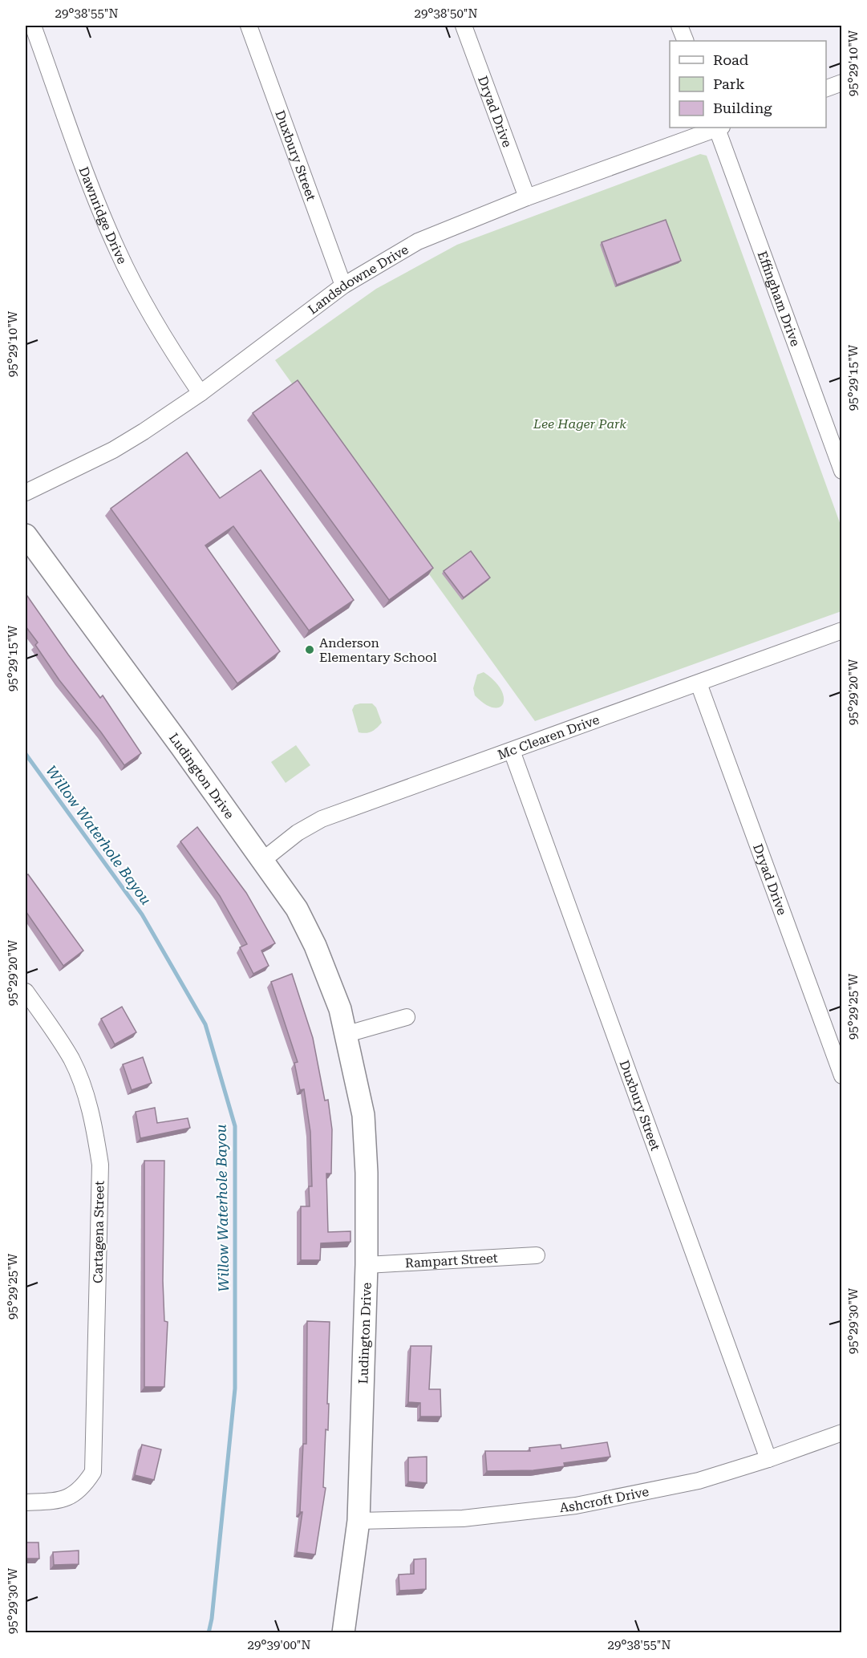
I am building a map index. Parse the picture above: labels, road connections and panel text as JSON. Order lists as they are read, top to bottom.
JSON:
{
  "streets": {
    "street": [
      "Dryad Drive",
      "Duxbury Street",
      "Dawnridge Drive",
      "Landsdowne Drive",
      "Effingham Drive",
      "Mc Clearen Drive",
      "Ludington Drive",
      "Cartagena Street",
      "Rampart Street",
      "Ashcroft Drive"
    ]
  },
  "crossings": [
    ["Dryad Drive", "Landsdowne Drive"],
    ["Dryad Drive", "Mc Clearen Drive"],
    ["Duxbury Street", "Landsdowne Drive"],
    ["Duxbury Street", "Mc Clearen Drive"],
    ["Duxbury Street", "Ashcroft Drive"],
    ["Dawnridge Drive", "Landsdowne Drive"],
    ["Mc Clearen Drive", "Ludington Drive"],
    ["Ludington Drive", "Rampart Street"],
    ["Ludington Drive", "Ashcroft Drive"]
  ],
  "water": ["Willow Waterhole Bayou"],
  "parks": ["Lee Hager Park"],
  "places": ["Anderson Elementary School"],
  "legend": ["Road", "Park", "Building"],
  "coordinates": [
    "29°38'55\"N",
    "29°38'50\"N",
    "95°29'10\"W",
    "95°29'15\"W",
    "95°29'20\"W",
    "95°29'25\"W",
    "95°29'30\"W",
    "29°39'00\"N"
  ]
}
